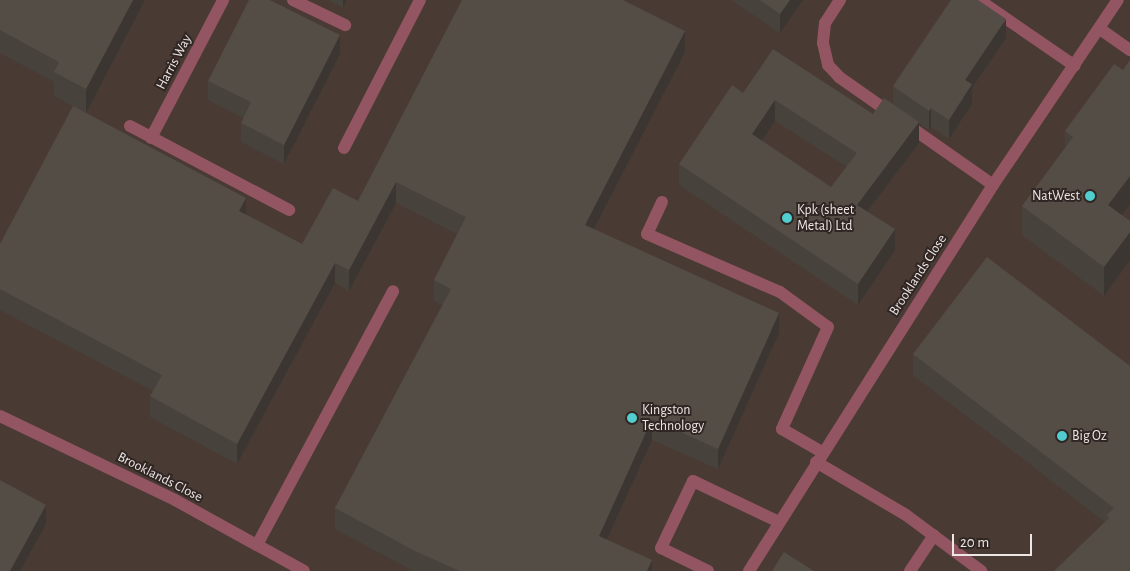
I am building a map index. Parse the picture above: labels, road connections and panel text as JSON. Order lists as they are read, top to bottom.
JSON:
{
  "streets": {
    "street": ["Harris Way", "Brooklands Close"]
  },
  "places": [
    "NatWest",
    "Kpk (sheet Metal) Ltd",
    "Kingston Technology",
    "Big Oz"
  ],
  "scale_bar": "20 m"
}
